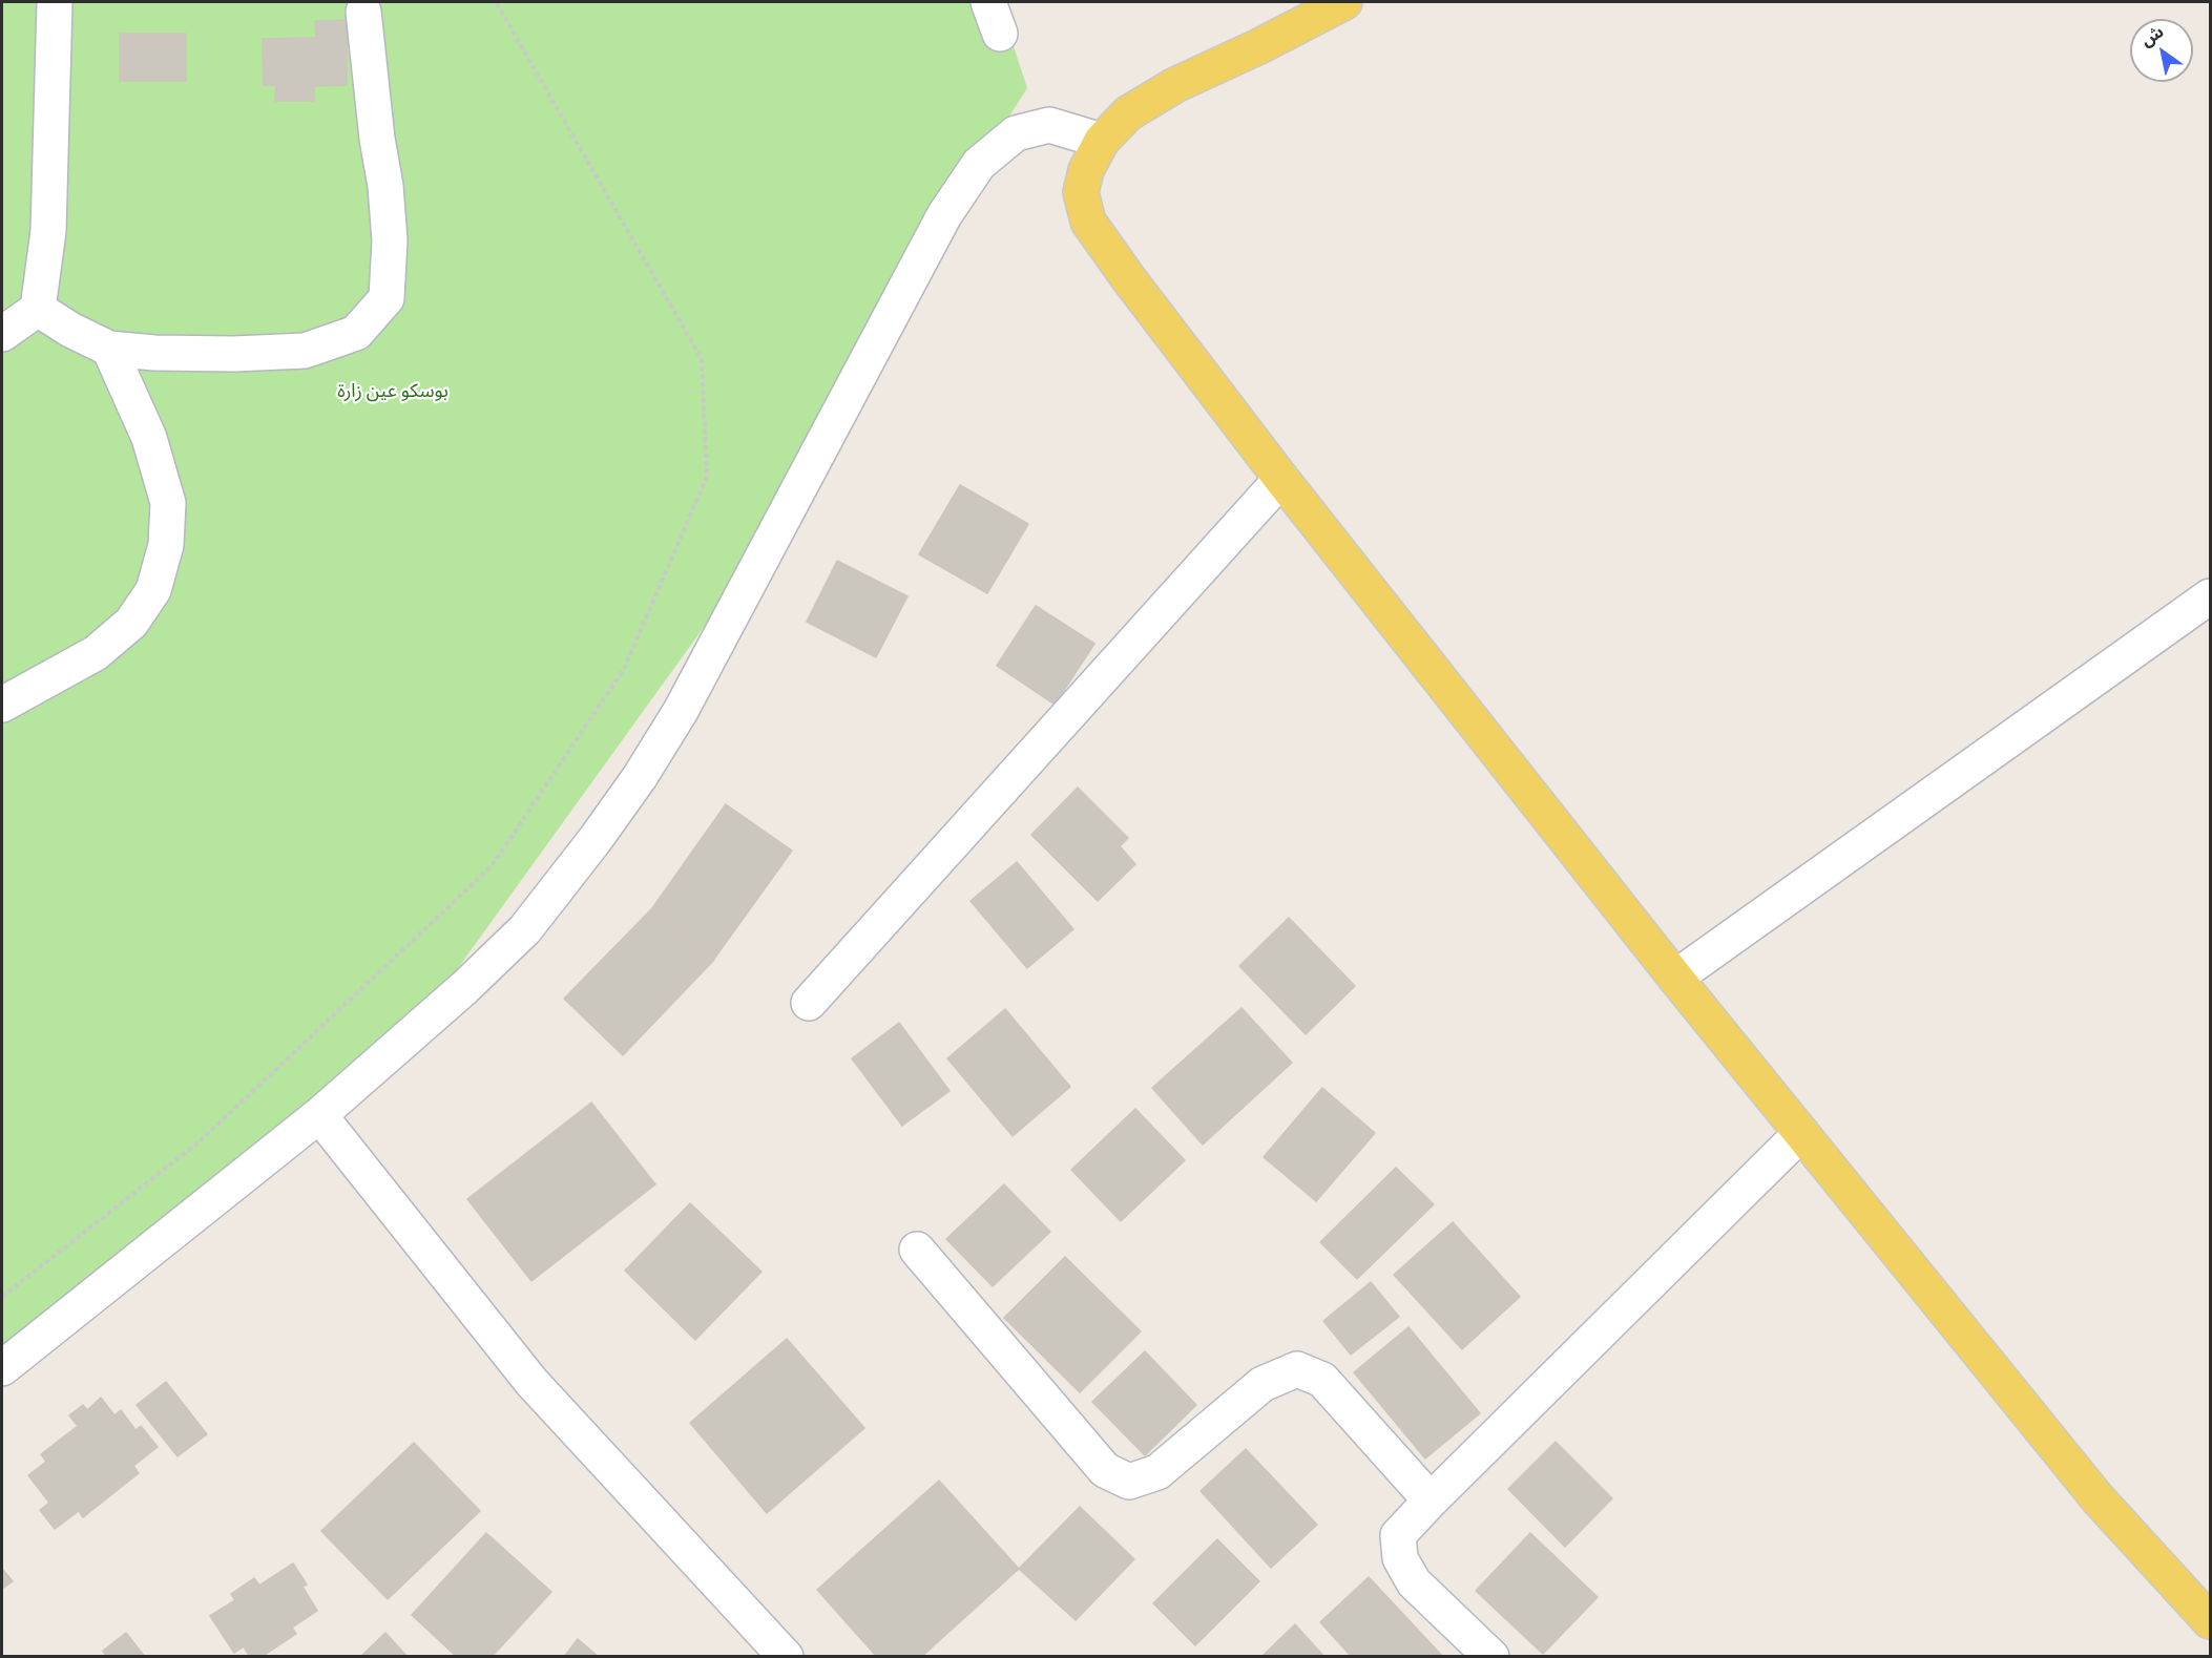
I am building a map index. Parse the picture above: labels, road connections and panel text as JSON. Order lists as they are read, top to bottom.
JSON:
{
  "parks": ["بوسكو عين زارة"],
  "north": "top left"
}
